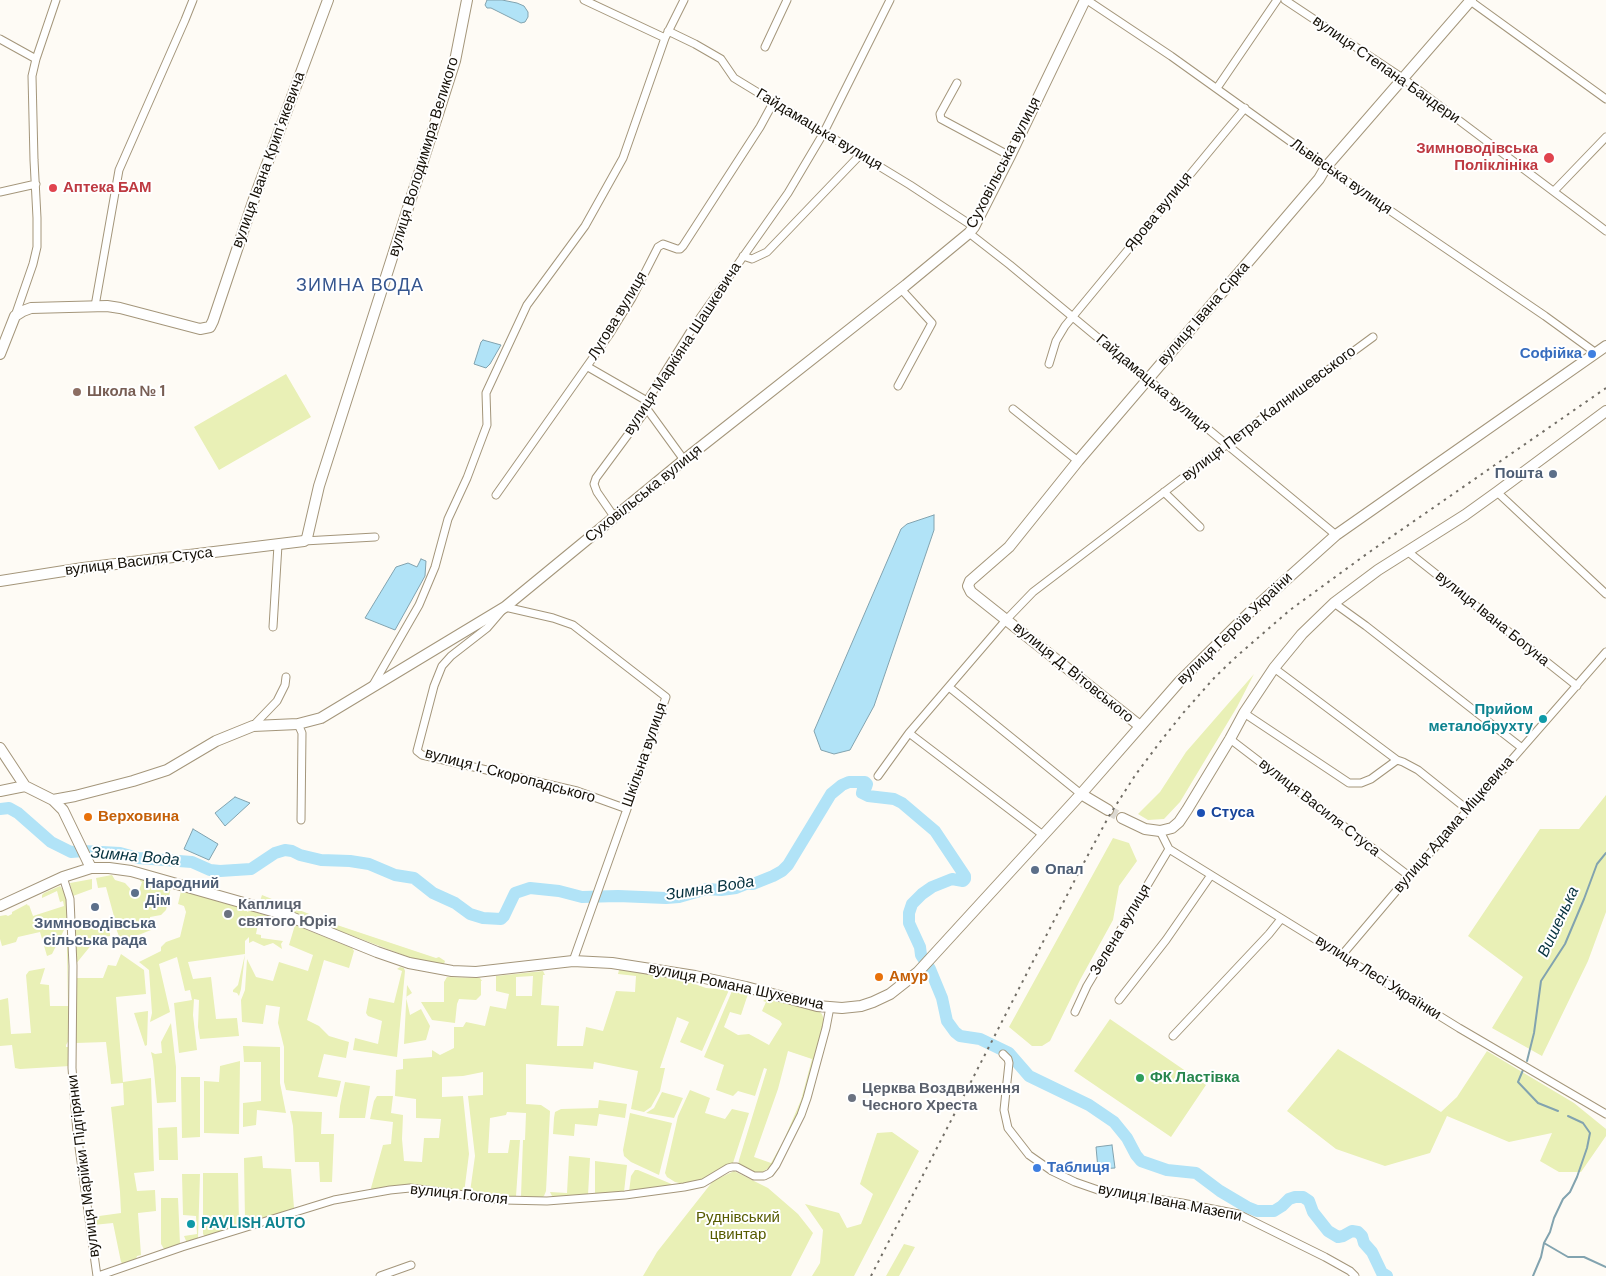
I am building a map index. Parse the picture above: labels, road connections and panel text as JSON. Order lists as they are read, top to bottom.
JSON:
{
  "streets": {
    "street": [
      "вулиця Степана Бандери",
      "Гайдамацька вулиця",
      "вулиця Володимира Великого",
      "вулиця Івана Крипʼякевича",
      "Суховільська вулиця",
      "Львівська вулиця",
      "Ярова вулиця",
      "вулиця Івана Сірка",
      "Лугова вулиця",
      "вулиця Маркіяна Шашкевича",
      "вулиця Петра Калнишевського",
      "вулиця Василя Стуса",
      "вулиця Івана Богуна",
      "вулиця Героїв України",
      "вулиця Д. Вітовського",
      "Шкільна вулиця",
      "вулиця І. Скоропадського",
      "вулиця Адама Міцкевича",
      "Зелена вулиця",
      "вулиця Лесі Українки",
      "вулиця Романа Шухевича",
      "вулиця Марійки Підгірянки",
      "вулиця Гоголя",
      "вулиця Івана Мазепи"
    ]
  },
  "crossings": [
    ["вулиця Степана Бандери", "вулиця Івана Сірка"],
    ["Гайдамацька вулиця", "Суховільська вулиця"],
    ["Гайдамацька вулиця", "Ярова вулиця"],
    ["Гайдамацька вулиця", "вулиця Івана Сірка"],
    ["Гайдамацька вулиця", "Лугова вулиця"],
    ["Гайдамацька вулиця", "вулиця Маркіяна Шашкевича"],
    ["Гайдамацька вулиця", "вулиця Петра Калнишевського"],
    ["Гайдамацька вулиця", "вулиця Героїв України"],
    ["вулиця Володимира Великого", "вулиця Василя Стуса"],
    ["Суховільська вулиця", "Львівська вулиця"],
    ["Суховільська вулиця", "вулиця Маркіяна Шашкевича"],
    ["Суховільська вулиця", "Шкільна вулиця"],
    ["Суховільська вулиця", "вулиця І. Скоропадського"],
    ["Львівська вулиця", "Ярова вулиця"],
    ["Львівська вулиця", "вулиця Івана Сірка"],
    ["Львівська вулиця", "вулиця Героїв України"],
    ["вулиця Івана Сірка", "вулиця Петра Калнишевського"],
    ["вулиця Івана Сірка", "вулиця Д. Вітовського"],
    ["вулиця Петра Калнишевського", "вулиця Д. Вітовського"],
    ["вулиця Василя Стуса", "вулиця Адама Міцкевича"],
    ["вулиця Івана Богуна", "вулиця Адама Міцкевича"],
    ["вулиця Героїв України", "вулиця Д. Вітовського"],
    ["вулиця Героїв України", "вулиця Романа Шухевича"],
    ["Шкільна вулиця", "вулиця І. Скоропадського"],
    ["Шкільна вулиця", "вулиця Романа Шухевича"],
    ["вулиця Адама Міцкевича", "вулиця Лесі Українки"],
    ["Зелена вулиця", "вулиця Лесі Українки"],
    ["вулиця Романа Шухевича", "вулиця Марійки Підгірянки"],
    ["вулиця Романа Шухевича", "вулиця Гоголя"],
    ["вулиця Марійки Підгірянки", "вулиця Гоголя"]
  ],
  "districts": ["ЗИМНА ВОДА"],
  "water": ["Зимна Вода", "Вишенька"],
  "parks": ["Руднівський цвинтар"],
  "places": [
    "Зимноводівська Поліклініка",
    "Аптека БАМ",
    "Софійка",
    "Школа № 1",
    "Пошта",
    "Прийом металобрухту",
    "Стуса",
    "Верховина",
    "Опал",
    "Народний Дім",
    "Зимноводівська сільська рада",
    "Каплиця святого Юрія",
    "Амур",
    "ФК Ластівка",
    "Церква Воздвиження Чесного Хреста",
    "Таблиця",
    "PAVLISH AUTO"
  ]
}
